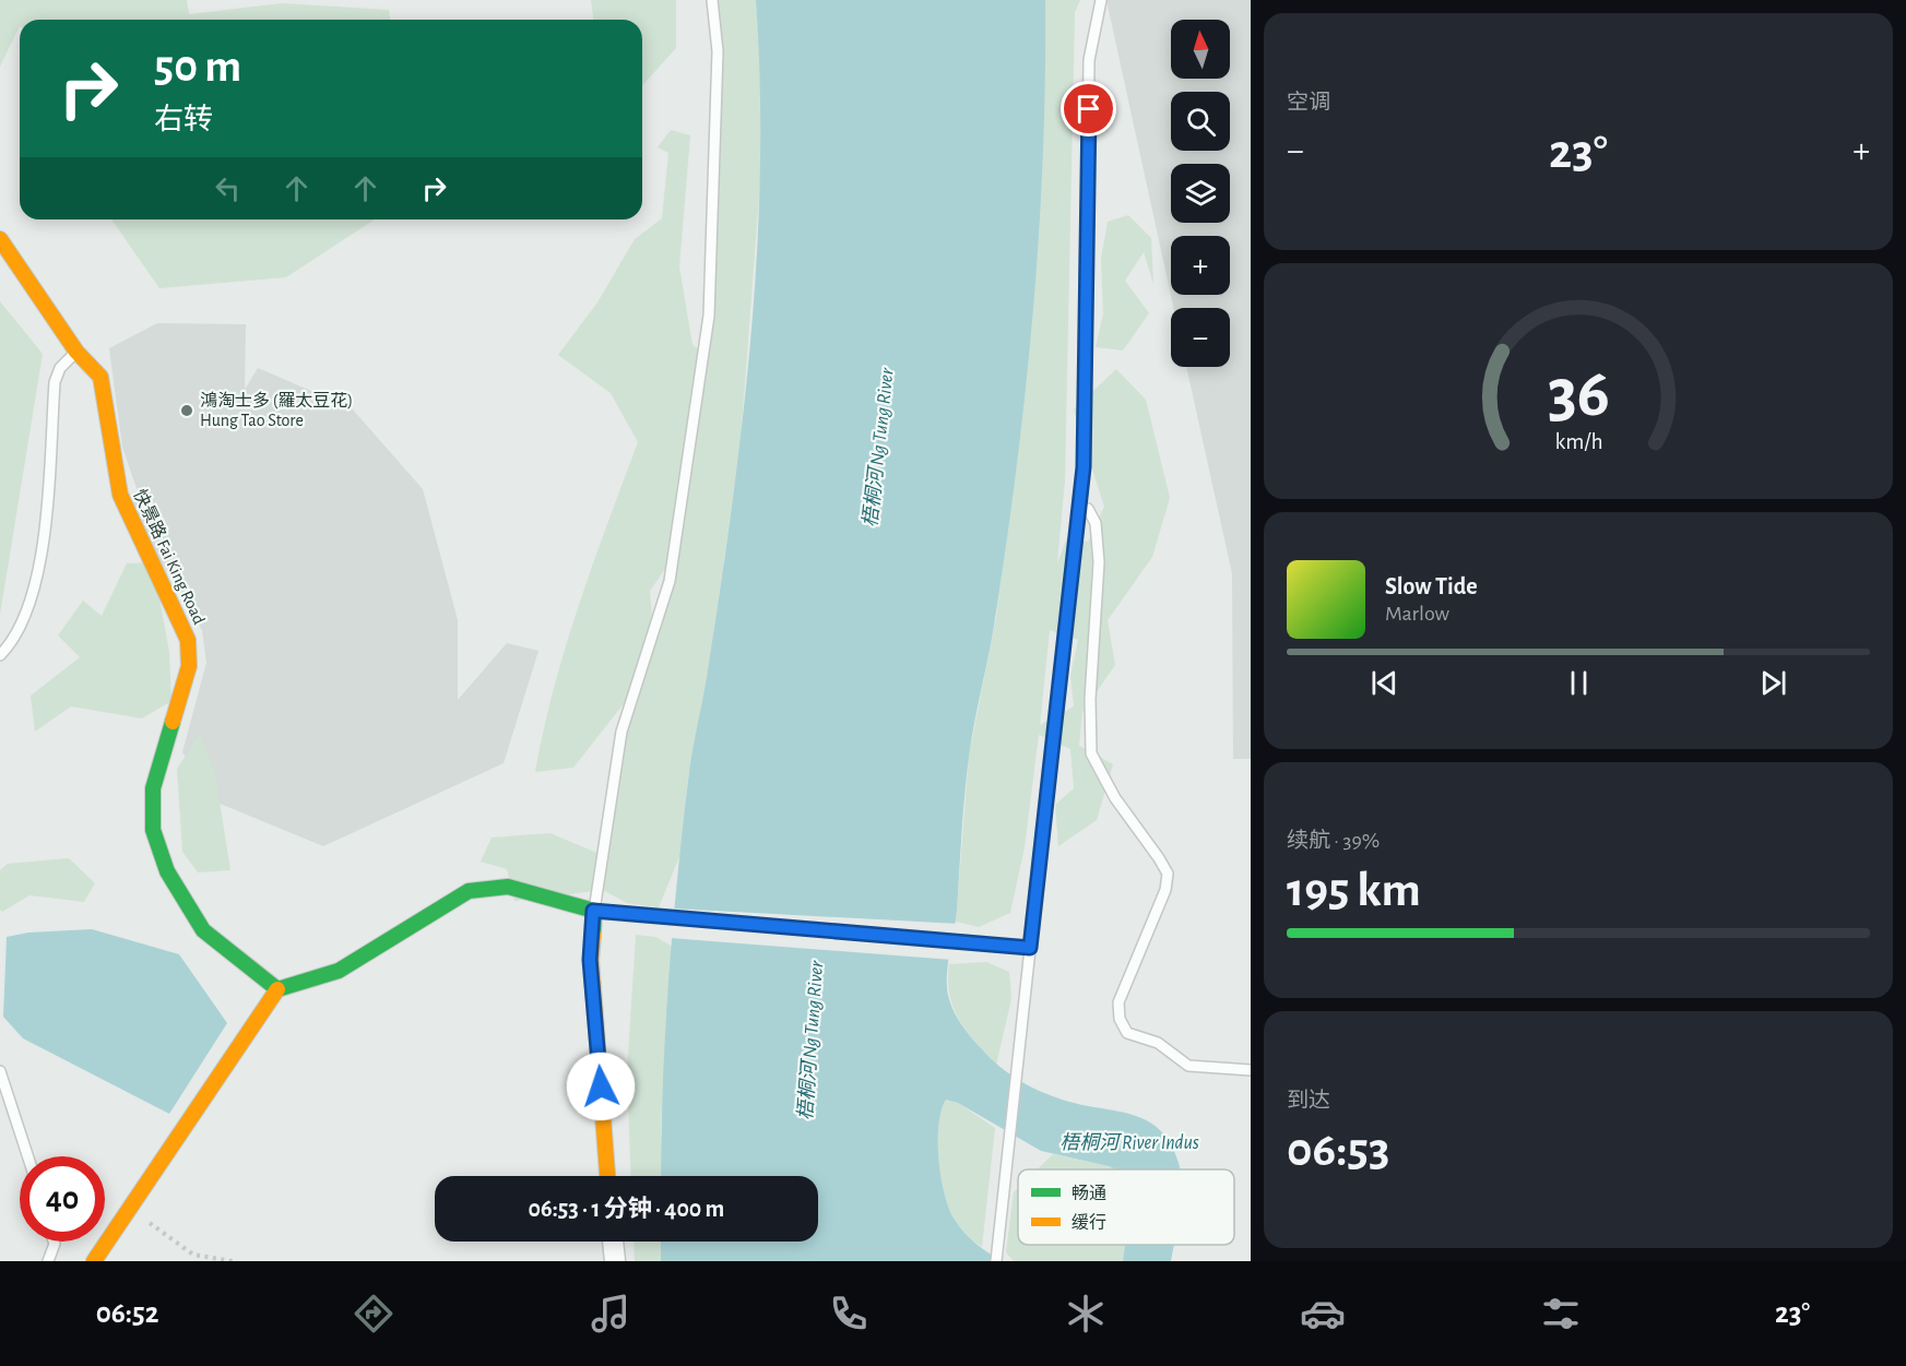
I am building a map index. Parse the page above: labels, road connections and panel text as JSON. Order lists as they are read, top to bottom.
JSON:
{
  "streets": {
    "street": ["快景路 Fai King Road"]
  },
  "water": ["梧桐河 Ng Tung River", "梧桐河 River Indus"],
  "places": ["鴻淘士多 (羅太豆花) Hung Tao Store"],
  "legend": ["畅通", "缓行"],
  "north": "top",
  "page": {
    "tile": [
      "空调",
      ["续航 · 39%", "195 km"],
      ["到达", "06:53"]
    ],
    "map_buttons": ["+", "−"],
    "turn": ["50 m", "右转"],
    "heat": ["−", "23°", "+"],
    "song": ["Slow Tide", "Marlow"],
    "limit": "40",
    "trip": "06:53 · 1 分钟 · 400 m",
    "tabs": ["06:52", "23°"],
    "gauge": ["36", "km/h"]
  }
}
